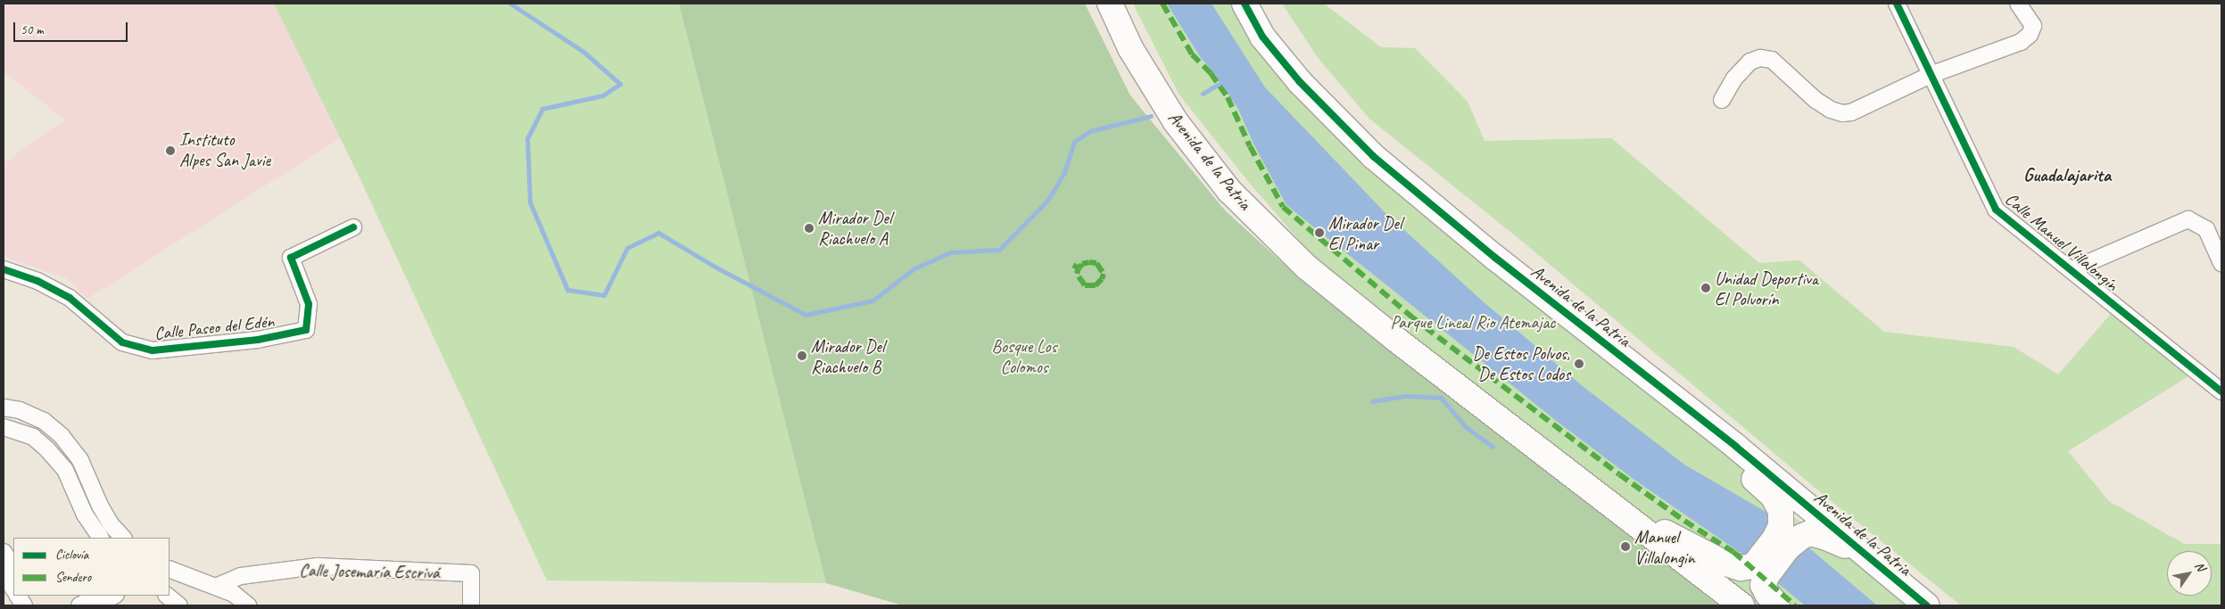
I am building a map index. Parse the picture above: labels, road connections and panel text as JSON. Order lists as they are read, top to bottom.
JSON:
{
  "streets": {
    "main road": ["Avenida de la Patria"],
    "street": ["Calle Manuel Villalongín", "Calle Paseo del Edén", "Calle Josemaría Escrivá"]
  },
  "districts": ["Guadalajarita"],
  "parks": ["Parque Lineal Rio Atemajac", "Bosque Los Colomos"],
  "places": [
    "Instituto Alpes San Javie",
    "Mirador Del Riachuelo A",
    "Mirador Del El Pinar",
    "Unidad Deportiva El Polvorín",
    "Mirador Del Riachuelo B",
    "De Estos Polvos, De Estos Lodos",
    "Manuel Villalongin"
  ],
  "legend": ["Ciclovía", "Sendero"],
  "scale_bar": "50 m",
  "north": "top right"
}
